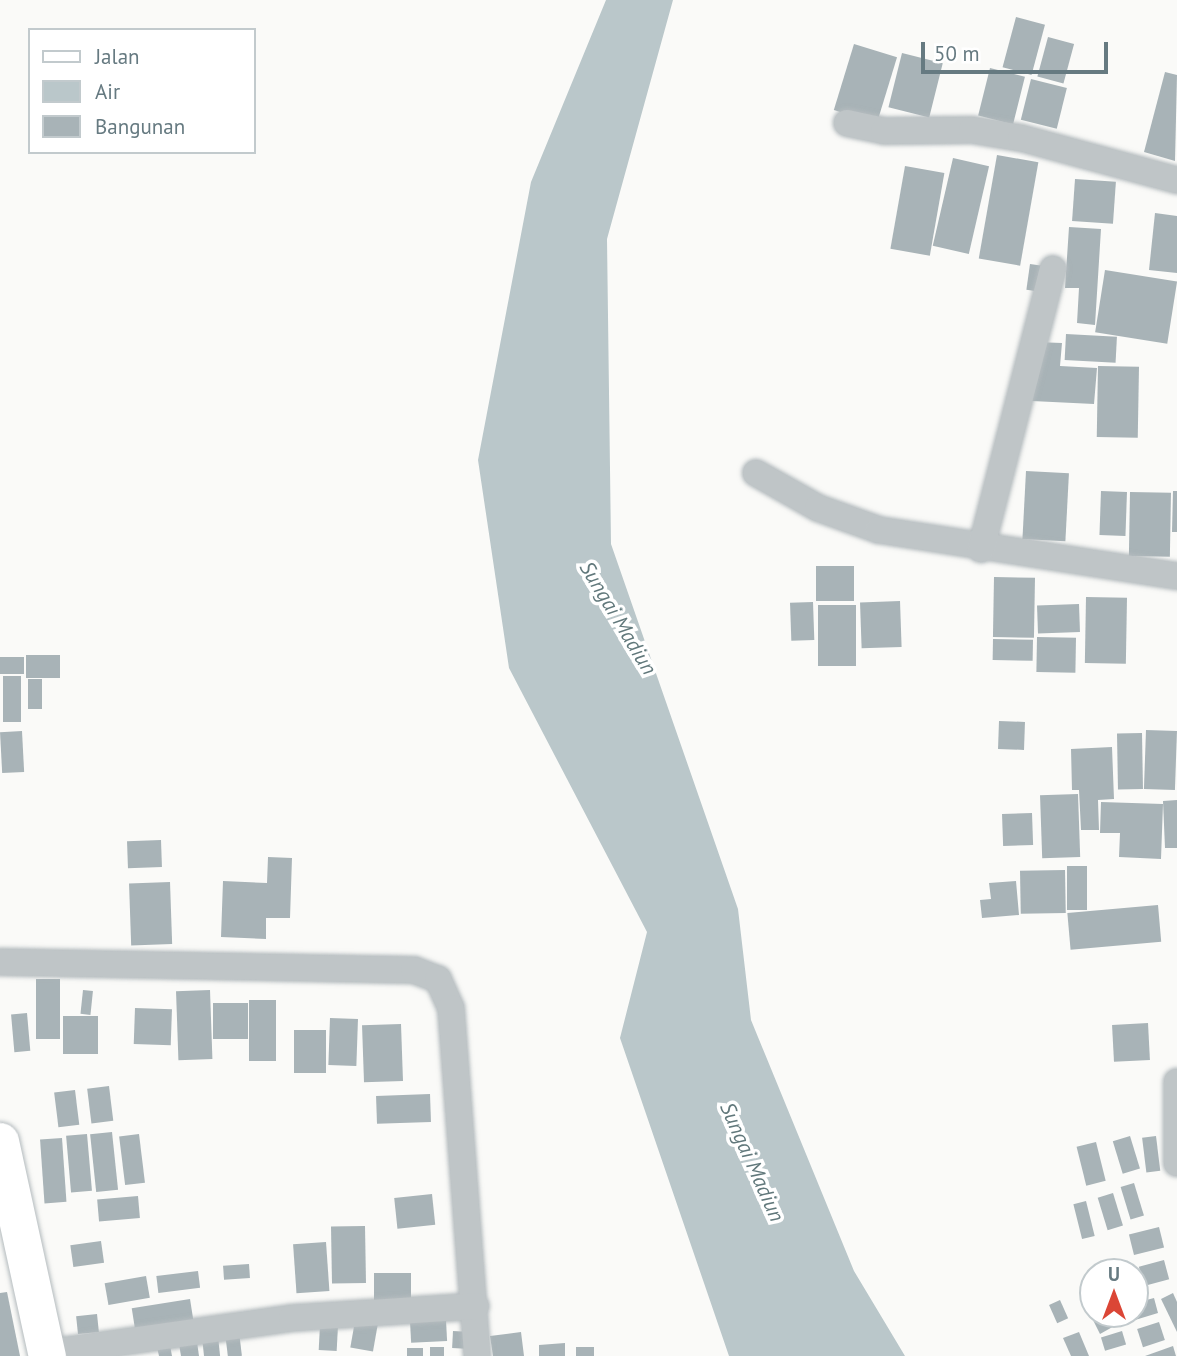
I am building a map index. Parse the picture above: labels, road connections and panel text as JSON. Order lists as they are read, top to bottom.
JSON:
{
  "water": ["Sungai Madiun"],
  "legend": ["Jalan", "Air", "Bangunan"],
  "scale_bar": "50 m",
  "north": "top"
}
